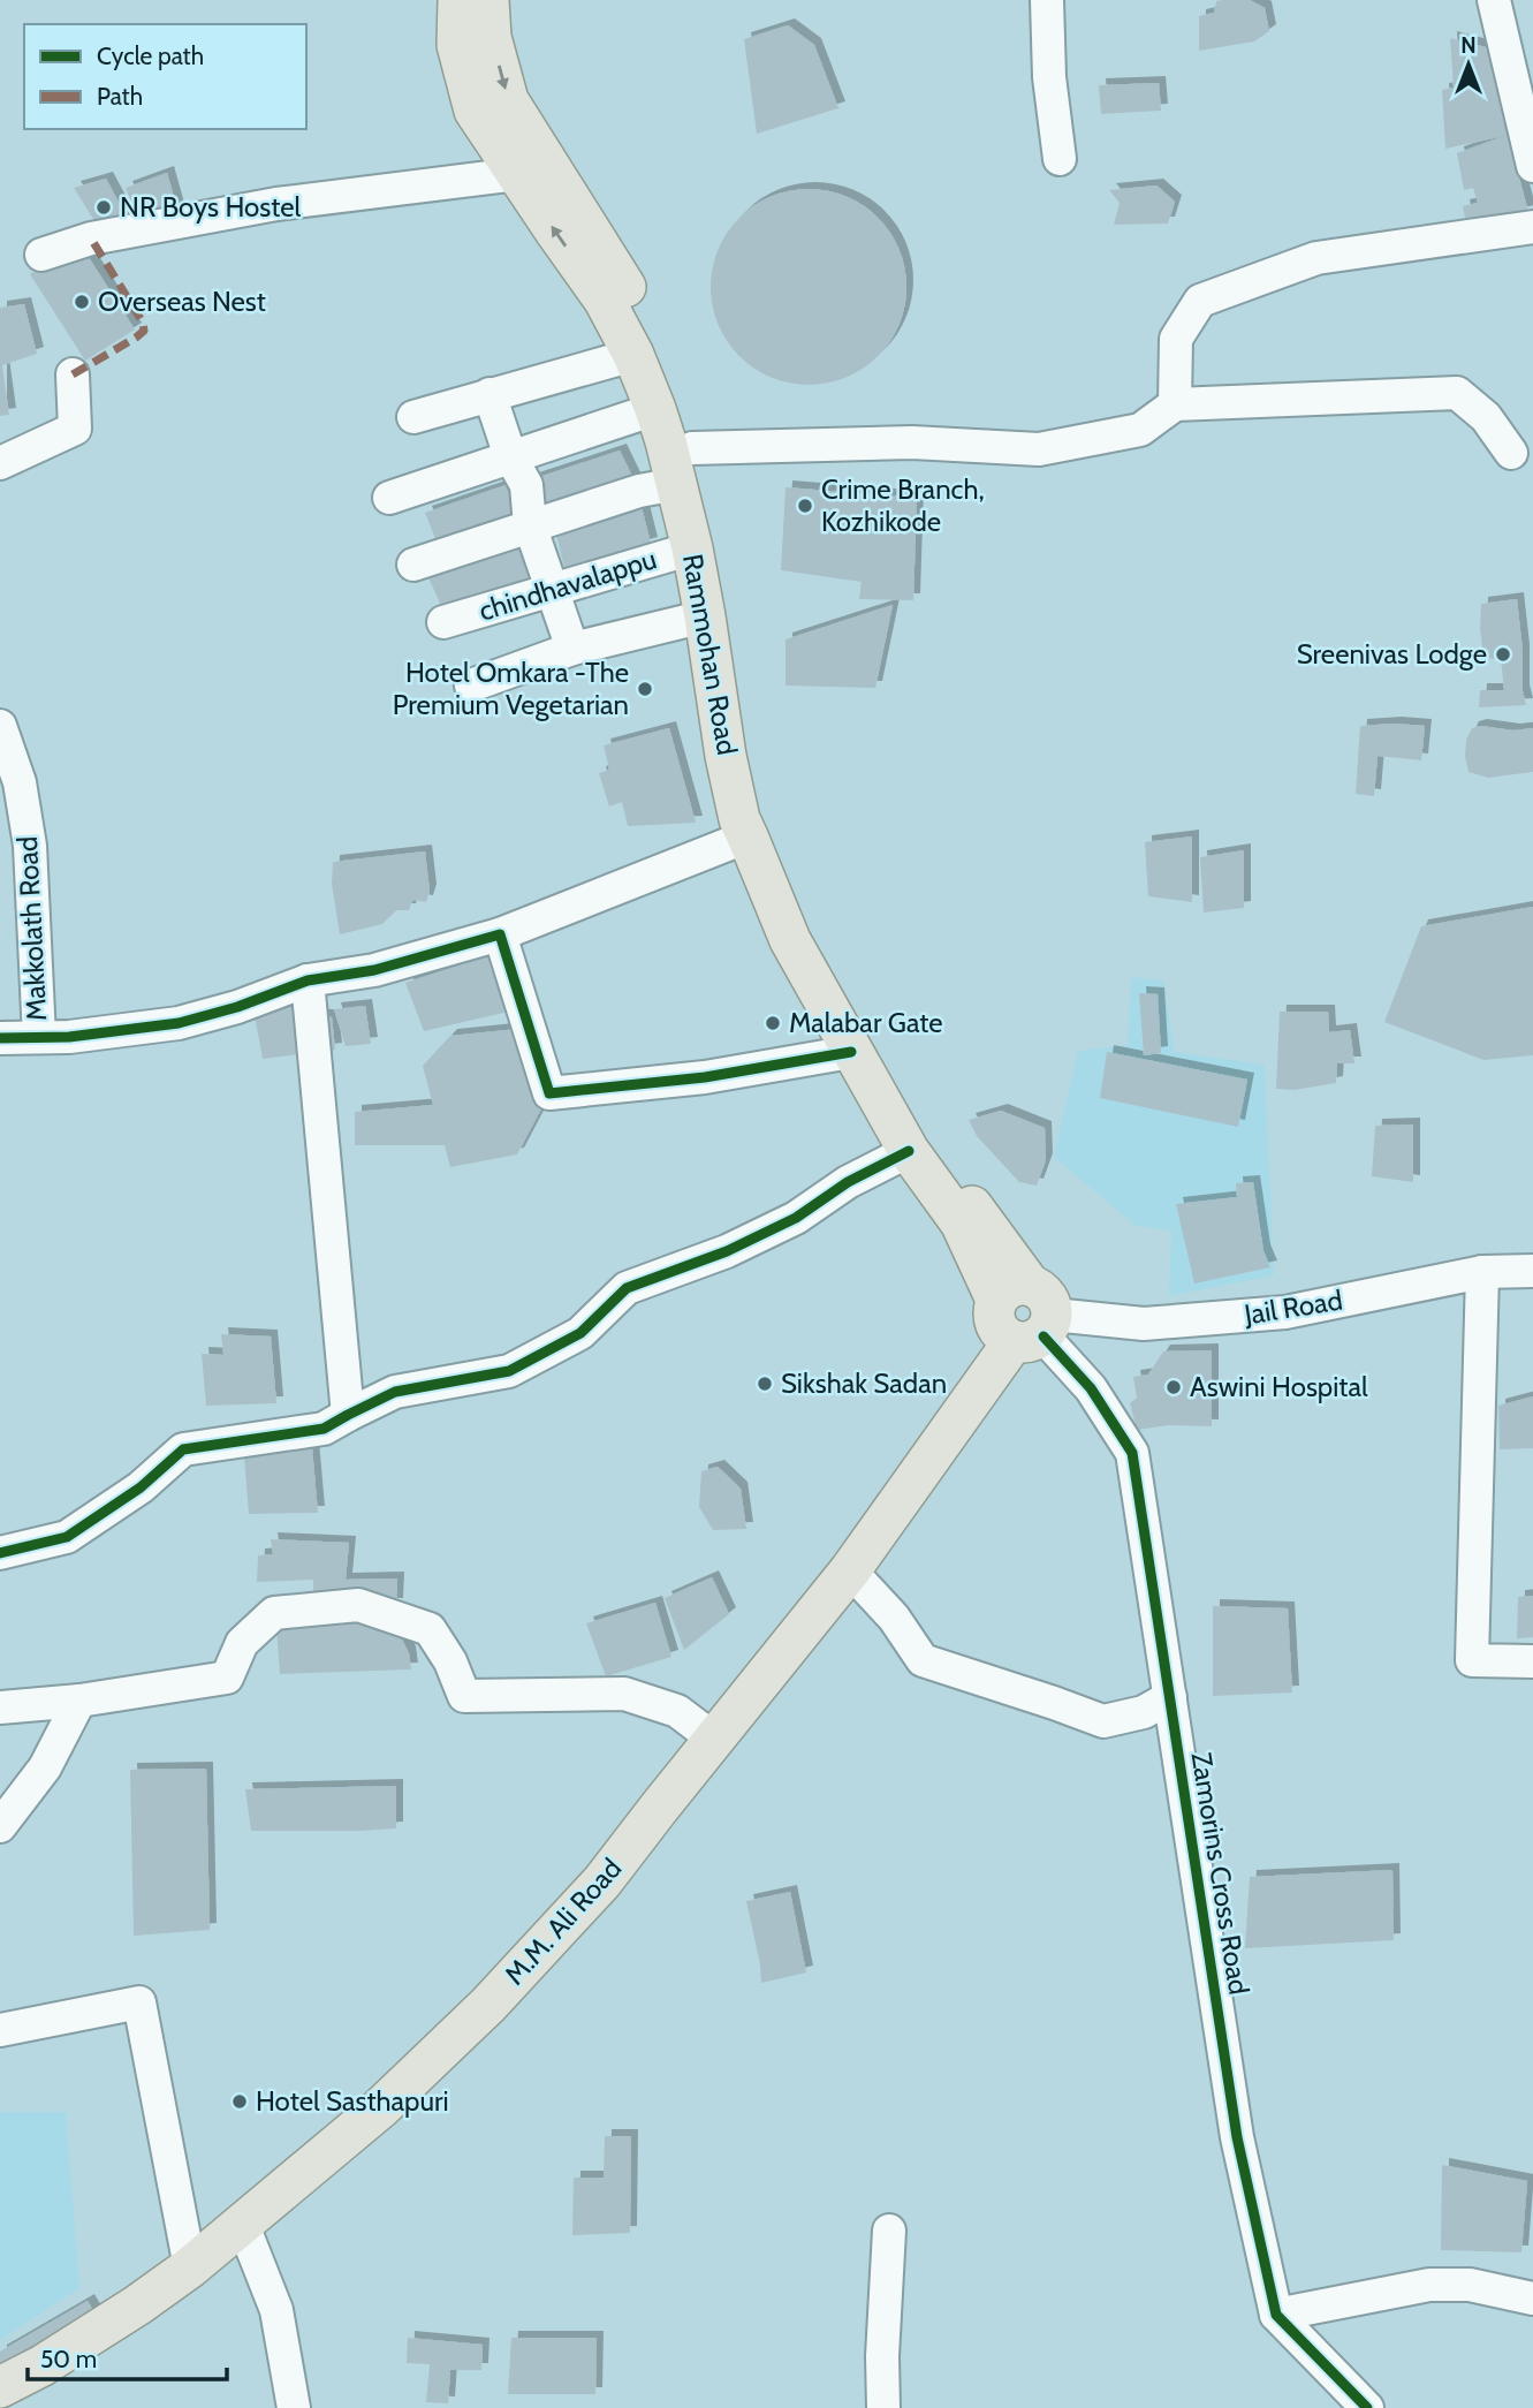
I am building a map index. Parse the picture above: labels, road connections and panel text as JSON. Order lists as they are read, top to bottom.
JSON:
{
  "streets": {
    "main road": ["Rammohan Road", "M.M. Ali Road"],
    "street": [
      "chindhavalappu",
      "Makkolath Road",
      "Jail Road",
      "Zamorins Cross Road"
    ]
  },
  "crossings": [
    ["chindhavalappu", "Rammohan Road"],
    ["Rammohan Road", "Jail Road"],
    ["Rammohan Road", "Zamorins Cross Road"],
    ["Rammohan Road", "M.M. Ali Road"],
    ["Jail Road", "Zamorins Cross Road"],
    ["Jail Road", "M.M. Ali Road"],
    ["Zamorins Cross Road", "M.M. Ali Road"]
  ],
  "places": [
    "NR Boys Hostel",
    "Overseas Nest",
    "Crime Branch, Kozhikode",
    "Sreenivas Lodge",
    "Hotel Omkara -The Premium Vegetarian",
    "Malabar Gate",
    "Sikshak Sadan",
    "Aswini Hospital",
    "Hotel Sasthapuri"
  ],
  "legend": ["Cycle path", "Path"],
  "scale_bar": "50 m",
  "north": "top"
}
